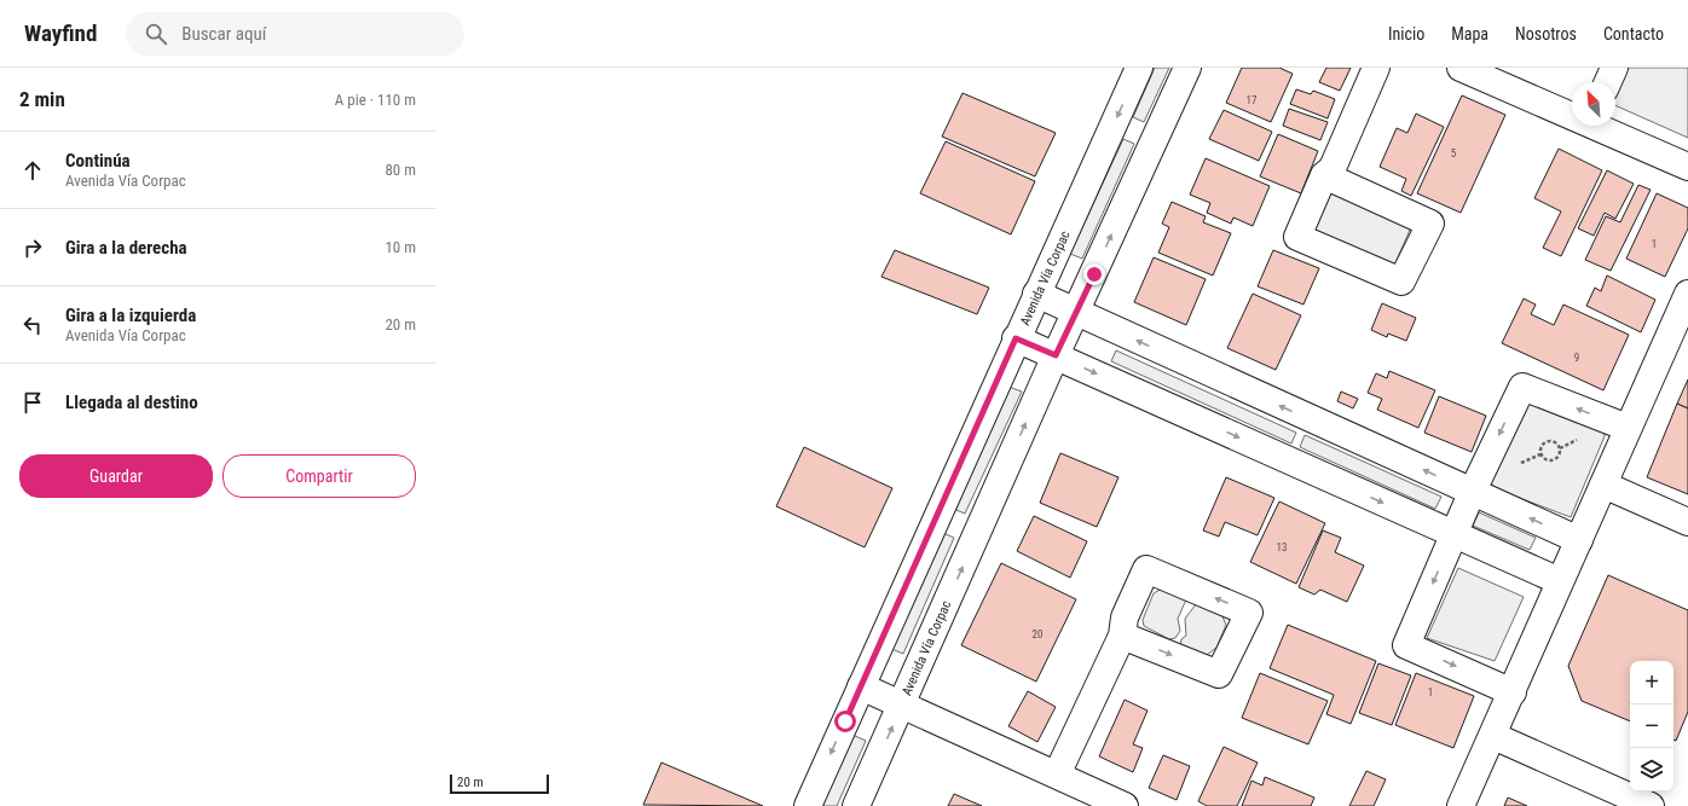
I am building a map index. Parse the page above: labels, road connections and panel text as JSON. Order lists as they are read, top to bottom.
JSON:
{
  "streets": {
    "street": ["Avenida Vía Corpac"]
  },
  "house_numbers": [
    "17",
    "5",
    "1",
    "9",
    "13",
    "20",
    "1"
  ],
  "scale_bar": "20 m",
  "north": "top left",
  "page": {
    "header": "Wayfind",
    "search": "Buscar aquí",
    "nav": [
      "Inicio",
      "Mapa",
      "Nosotros",
      "Contacto"
    ],
    "heading": ["2 min", "A pie · 110 m"],
    "list": [
      ["Continúa", "Avenida Vía Corpac", "80 m"],
      ["Gira a la derecha", "10 m"],
      ["Gira a la izquierda", "Avenida Vía Corpac", "20 m"],
      "Llegada al destino"
    ],
    "buttons": ["Guardar", "Compartir"],
    "map_buttons": ["+", "−"],
    "scale": "20 m"
  }
}
